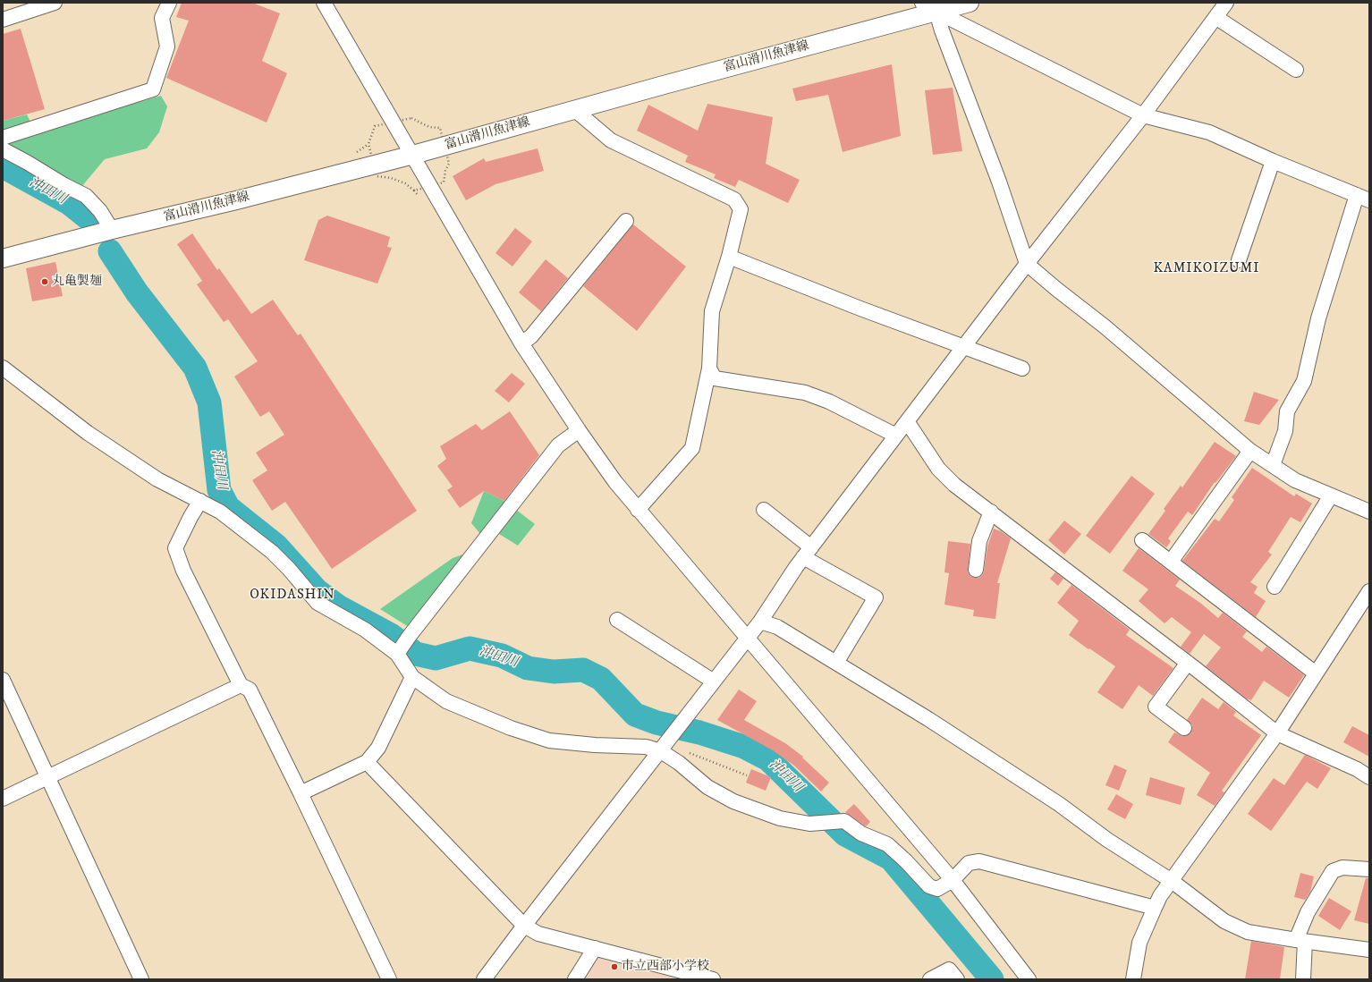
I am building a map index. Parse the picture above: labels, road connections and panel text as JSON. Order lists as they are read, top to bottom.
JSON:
{
  "streets": {
    "main road": ["富山滑川魚津線"]
  },
  "districts": ["KAMIKOIZUMI", "OKIDASHIN"],
  "water": ["沖田川"],
  "places": ["丸亀製麺", "市立西部小学校"]
}
